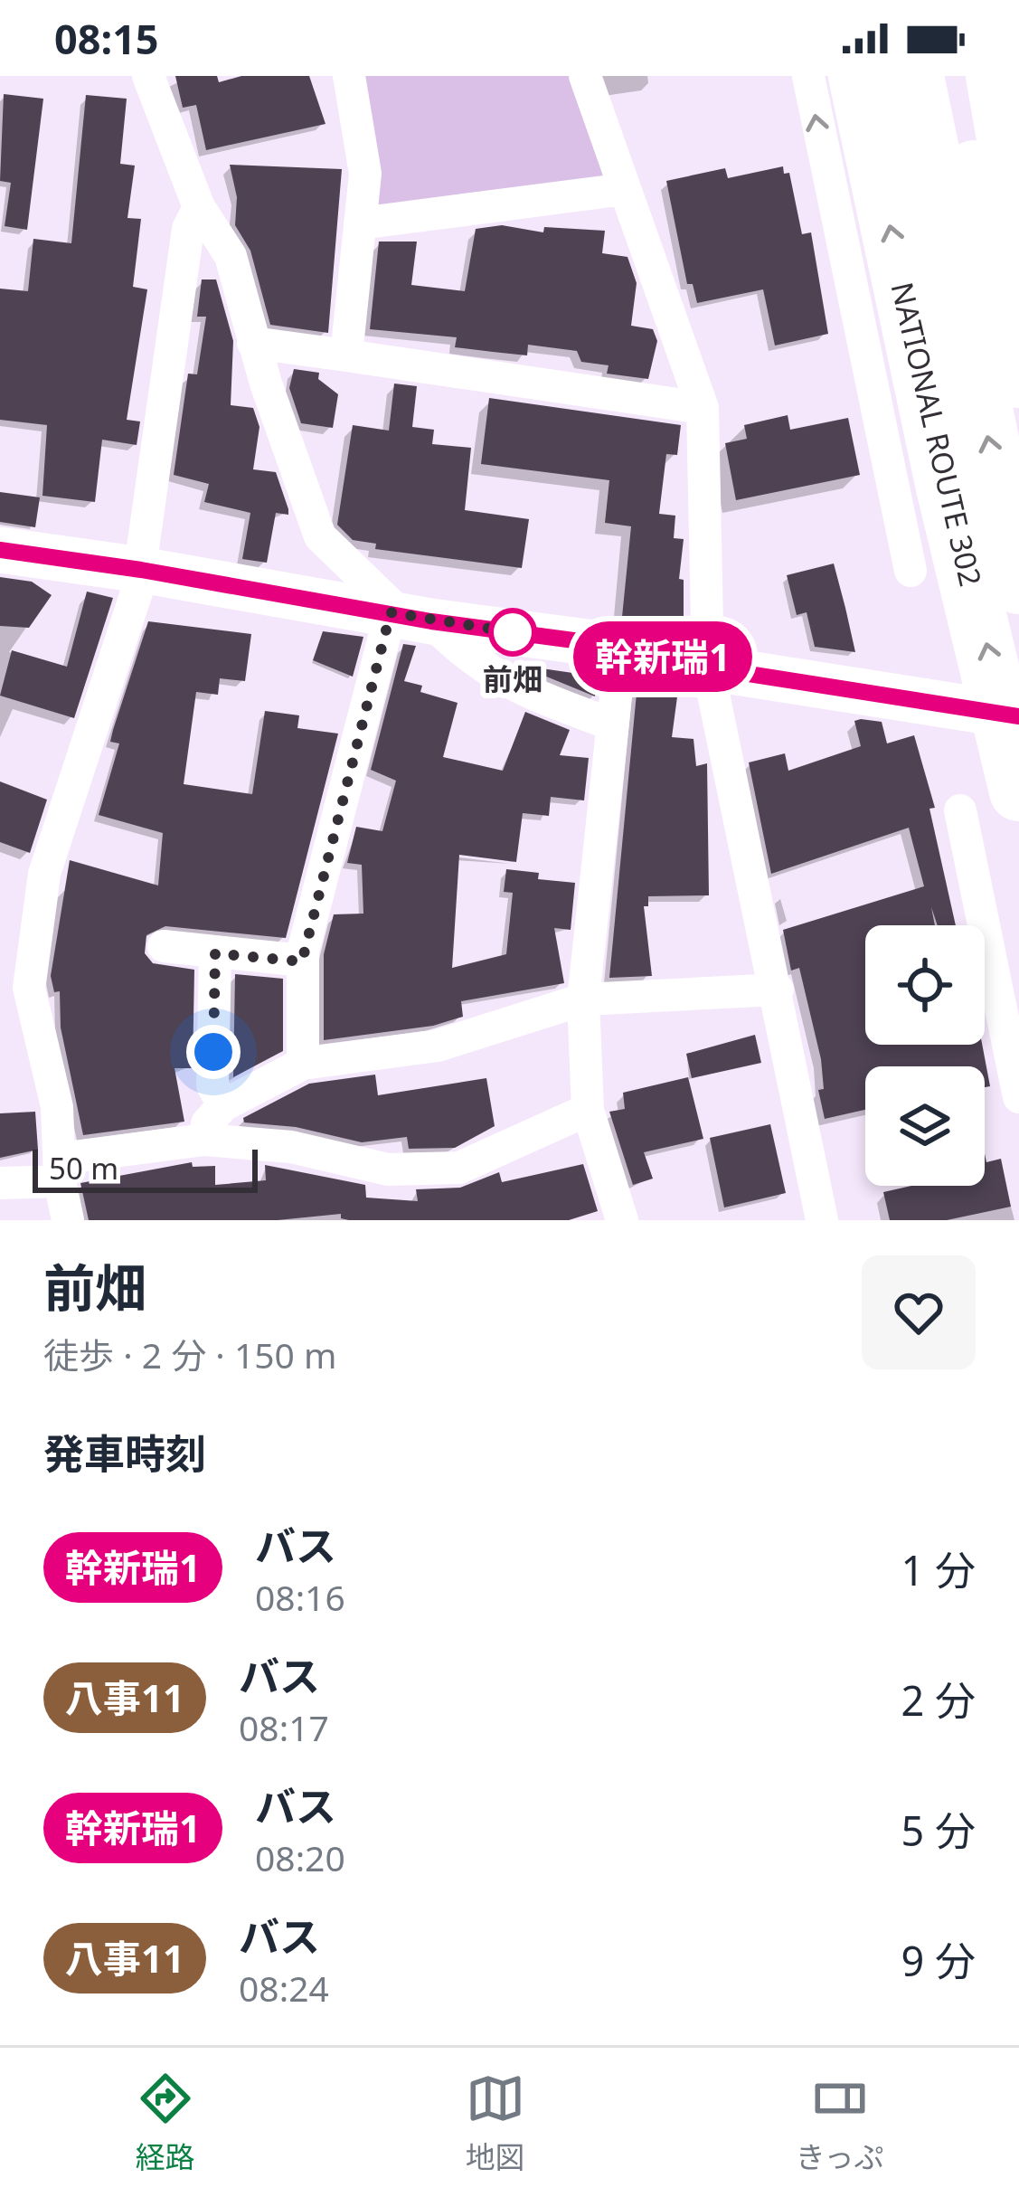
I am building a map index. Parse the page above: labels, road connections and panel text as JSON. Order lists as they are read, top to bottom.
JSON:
{
  "streets": {
    "highway": ["NATIONAL ROUTE 302"]
  },
  "places": ["前畑"],
  "lines": ["bus line 幹新瑞1"],
  "scale_bar": "50 m",
  "page": {
    "status": "08:15",
    "on_map": "幹新瑞1",
    "scale": "50 m",
    "heading": [
      ["前畑", "徒歩 · 2 分 · 150 m"],
      "発車時刻"
    ],
    "list": [
      {
        "mark": "幹新瑞1",
        "name": "バス",
        "note": "08:16",
        "value": "1 分"
      },
      {
        "mark": "八事11",
        "name": "バス",
        "note": "08:17",
        "value": "2 分"
      },
      {
        "mark": "幹新瑞1",
        "name": "バス",
        "note": "08:20",
        "value": "5 分"
      },
      {
        "mark": "八事11",
        "name": "バス",
        "note": "08:24",
        "value": "9 分"
      }
    ],
    "tabs": ["経路", "地図", "きっぷ"]
  }
}
